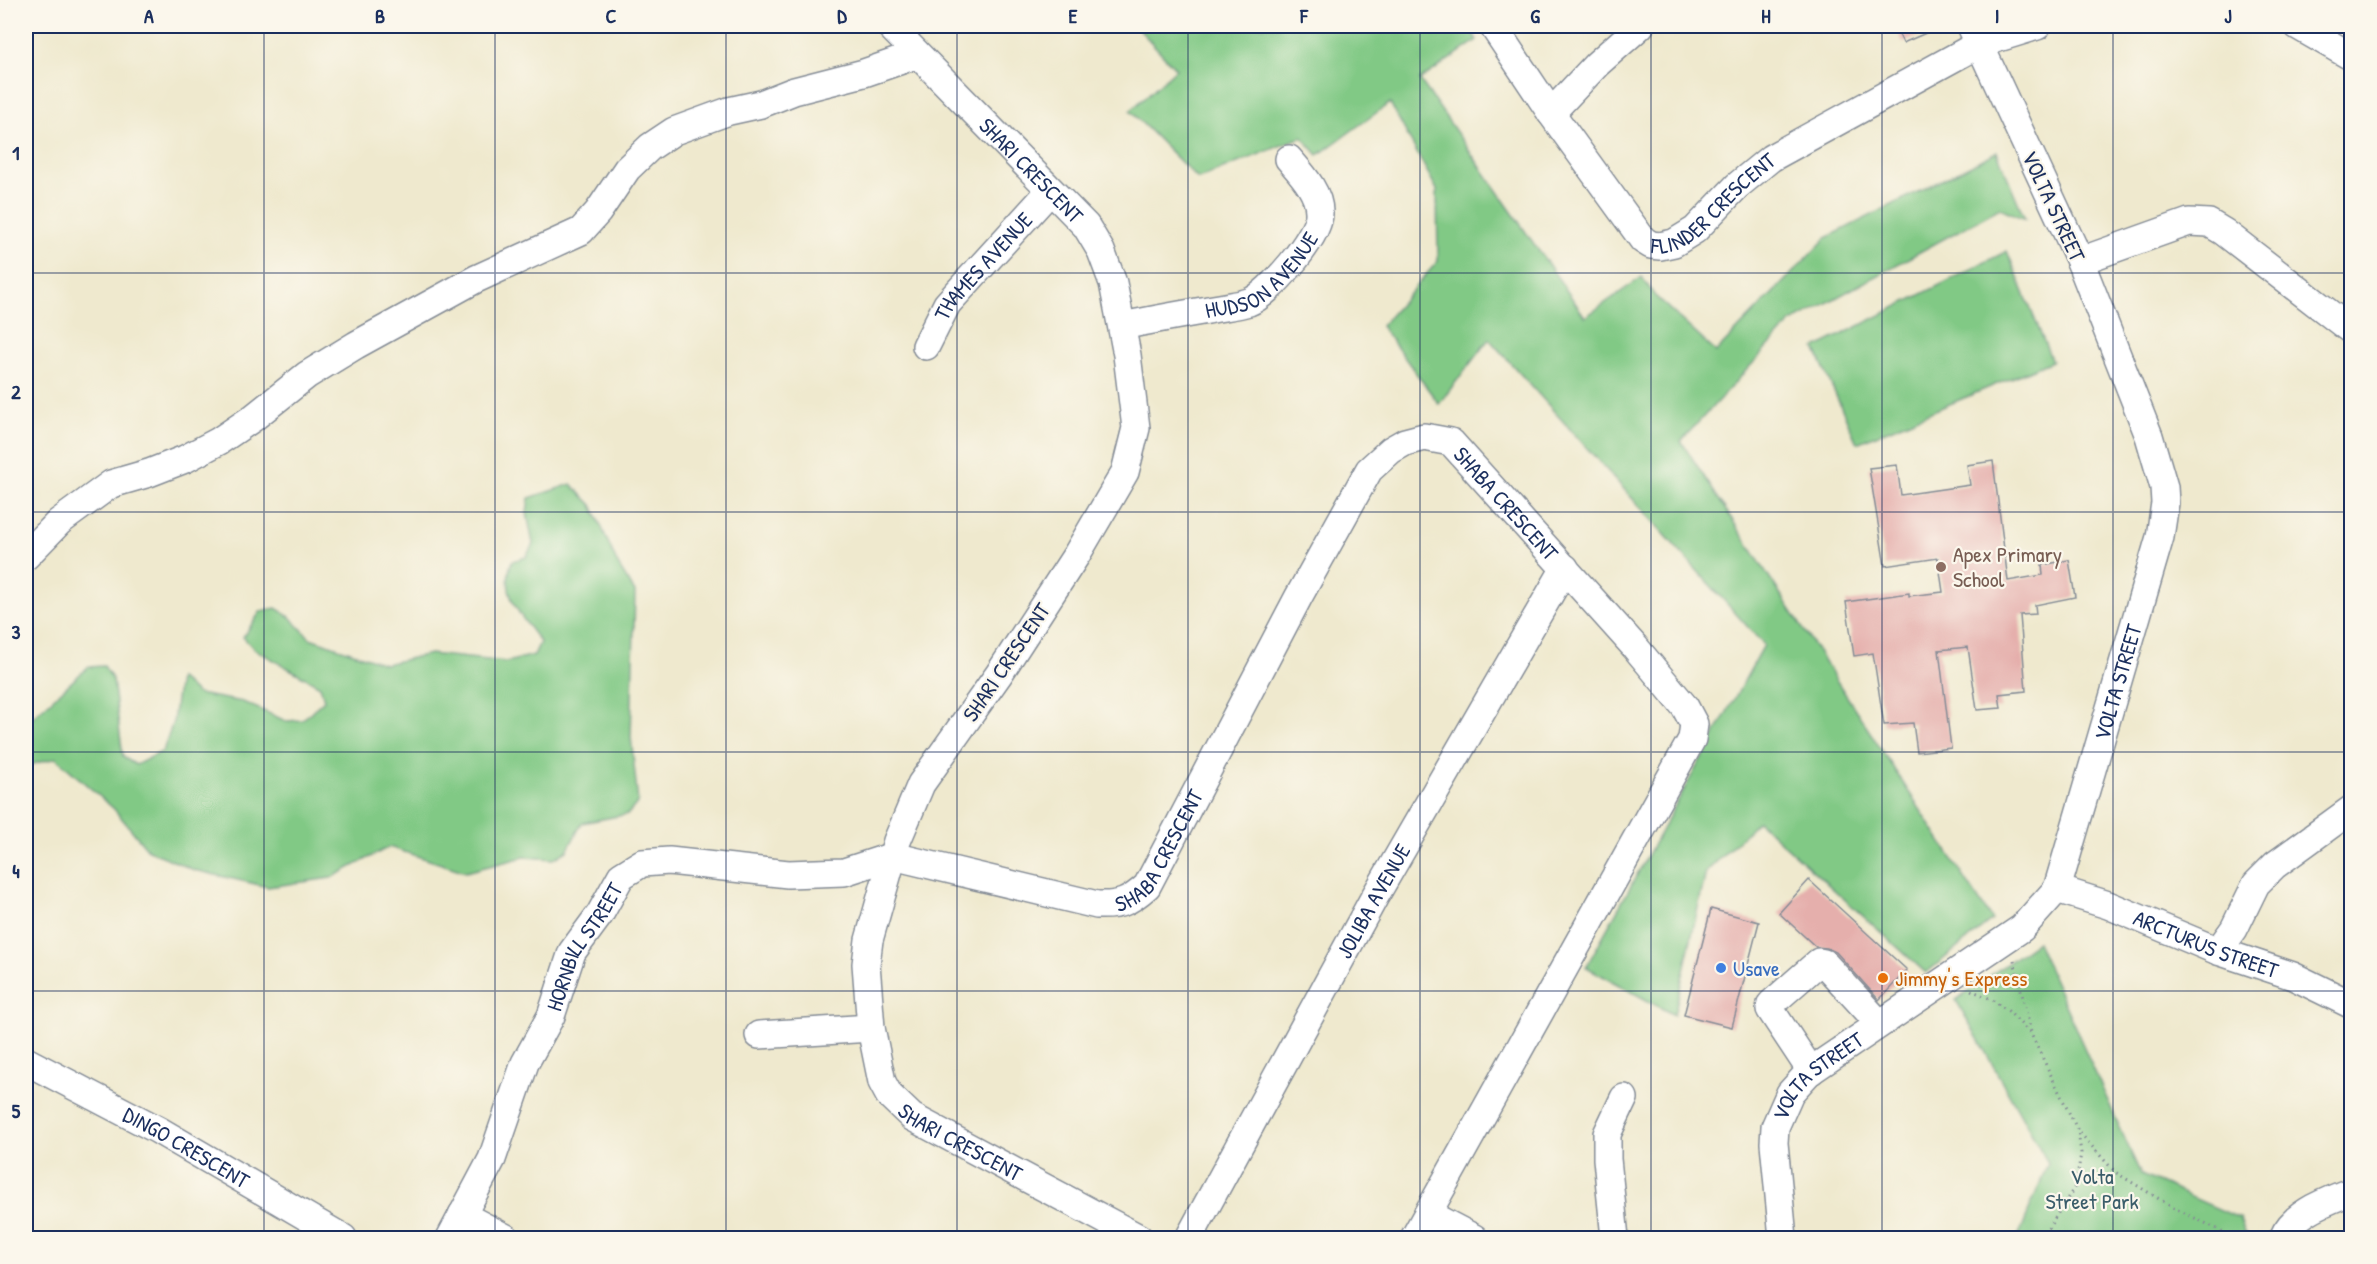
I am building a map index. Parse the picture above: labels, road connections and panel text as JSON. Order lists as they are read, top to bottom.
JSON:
{
  "streets": {
    "street": [
      "SHARI CRESCENT",
      "FLINDER CRESCENT",
      "VOLTA STREET",
      "THAMES AVENUE",
      "HUDSON AVENUE",
      "SHABA CRESCENT",
      "JOLIBA AVENUE",
      "ARCTURUS STREET",
      "HORNBILL STREET",
      "DINGO CRESCENT"
    ]
  },
  "crossings": [
    ["SHARI CRESCENT", "THAMES AVENUE"],
    ["SHARI CRESCENT", "HUDSON AVENUE"],
    ["SHARI CRESCENT", "SHABA CRESCENT"],
    ["SHARI CRESCENT", "HORNBILL STREET"],
    ["FLINDER CRESCENT", "VOLTA STREET"],
    ["VOLTA STREET", "ARCTURUS STREET"],
    ["SHABA CRESCENT", "JOLIBA AVENUE"],
    ["SHABA CRESCENT", "HORNBILL STREET"]
  ],
  "parks": ["Volta Street Park"],
  "places": ["Apex Primary School", "Usave", "Jimmy's Express"],
  "grid": {
    "columns": [
      "A",
      "B",
      "C",
      "D",
      "E",
      "F",
      "G",
      "H",
      "I",
      "J"
    ],
    "rows": [
      "1",
      "2",
      "3",
      "4",
      "5"
    ]
  }
}
